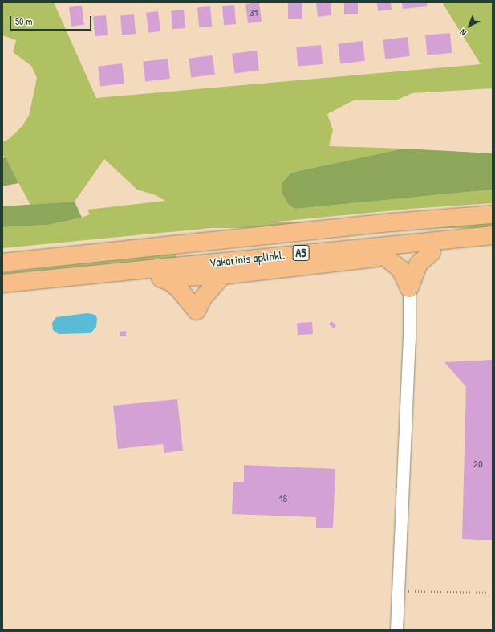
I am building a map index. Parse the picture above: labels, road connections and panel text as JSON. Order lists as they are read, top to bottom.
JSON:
{
  "streets": {
    "highway": ["A5", "Vakarinis aplinkl."]
  },
  "house_numbers": ["31", "20", "18"],
  "scale_bar": "50 m",
  "north": "bottom left"
}
